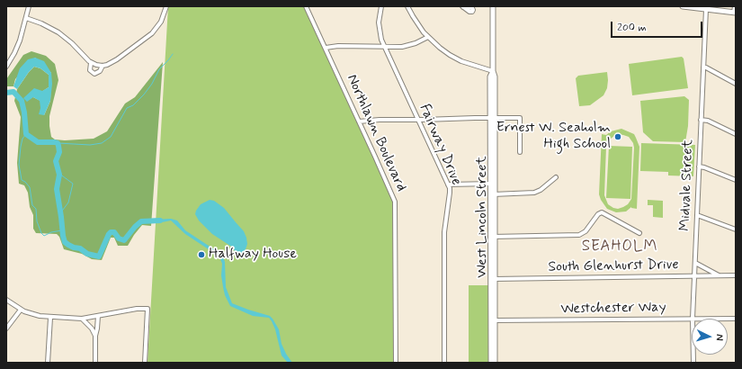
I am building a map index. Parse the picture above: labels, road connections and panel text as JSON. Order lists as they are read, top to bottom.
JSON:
{
  "streets": {
    "street": [
      "Northlawn Boulevard",
      "Fairway Drive",
      "Midvale Street",
      "West Lincoln Street",
      "South Glenhurst Drive",
      "Westchester Way"
    ]
  },
  "crossings": [
    ["Midvale Street", "South Glenhurst Drive"],
    ["West Lincoln Street", "South Glenhurst Drive"],
    ["West Lincoln Street", "Westchester Way"]
  ],
  "districts": ["SEAHOLM"],
  "places": ["Ernest W. Seaholm High School", "Halfway House"],
  "scale_bar": "200 m",
  "north": "right"
}
